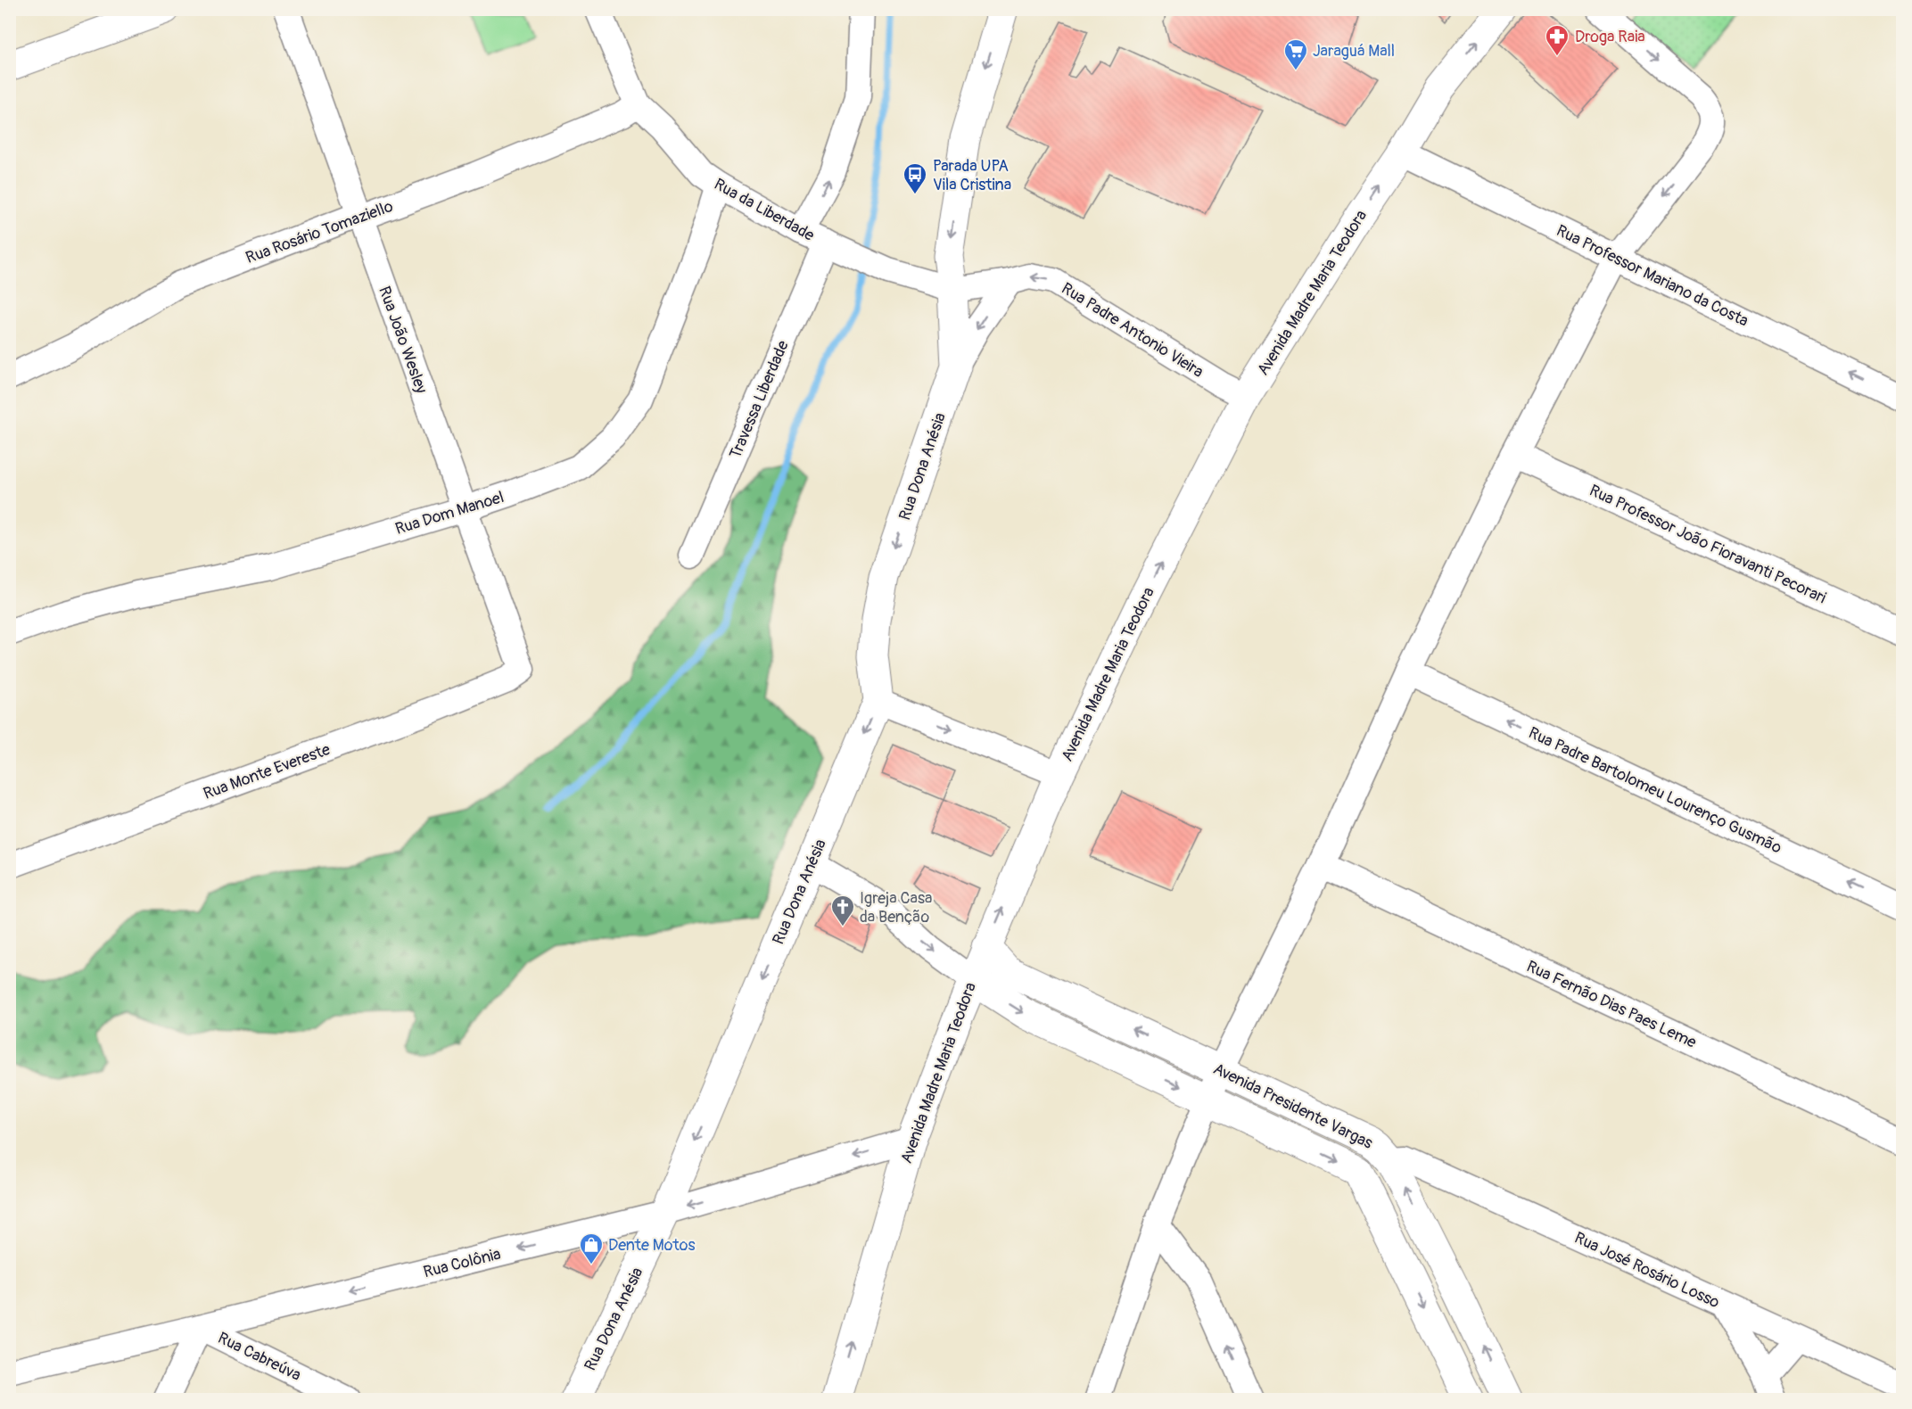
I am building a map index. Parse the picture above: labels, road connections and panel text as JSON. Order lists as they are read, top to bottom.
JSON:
{
  "streets": {
    "street": [
      "Rua da Liberdade",
      "Rua Rosário Tomaziello",
      "Rua Professor Mariano da Costa",
      "Avenida Madre Maria Teodora",
      "Rua Padre Antonio Vieira",
      "Rua João Wesley",
      "Travessa Liberdade",
      "Rua Dona Anésia",
      "Rua Dom Manoel",
      "Rua Professor João Fioravanti Pecorari",
      "Rua Monte Evereste",
      "Rua Padre Bartolomeu Lourenço Gusmão",
      "Rua Fernão Dias Paes Leme",
      "Avenida Presidente Vargas",
      "Rua Colônia",
      "Rua José Rosário Losso",
      "Rua Cabreúva"
    ]
  },
  "crossings": [
    ["Rua da Liberdade", "Rua Rosário Tomaziello"],
    ["Rua da Liberdade", "Rua Padre Antonio Vieira"],
    ["Rua da Liberdade", "Travessa Liberdade"],
    ["Rua da Liberdade", "Rua Dona Anésia"],
    ["Rua da Liberdade", "Rua Dom Manoel"],
    ["Rua Rosário Tomaziello", "Rua João Wesley"],
    ["Rua Professor Mariano da Costa", "Avenida Madre Maria Teodora"],
    ["Avenida Madre Maria Teodora", "Rua Padre Antonio Vieira"],
    ["Avenida Madre Maria Teodora", "Avenida Presidente Vargas"],
    ["Avenida Madre Maria Teodora", "Rua Colônia"],
    ["Rua Padre Antonio Vieira", "Rua Dona Anésia"],
    ["Rua João Wesley", "Rua Dom Manoel"],
    ["Rua João Wesley", "Rua Monte Evereste"],
    ["Rua Dona Anésia", "Rua Colônia"],
    ["Avenida Presidente Vargas", "Rua José Rosário Losso"],
    ["Rua Colônia", "Rua Cabreúva"]
  ],
  "one_way": [
    "Rua Professor Mariano da Costa",
    "Rua Padre Antonio Vieira",
    "Rua Dona Anésia",
    "Rua Padre Bartolomeu Lourenço Gusmão",
    "Rua Colônia"
  ],
  "places": {
    "pharmacy": ["Droga Raia"],
    "supermarket": ["Jaraguá Mall"],
    "bus stop": ["Parada UPA Vila Cristina"],
    "church": ["Igreja Casa da Benção"],
    "shop": ["Dente Motos"]
  }
}
